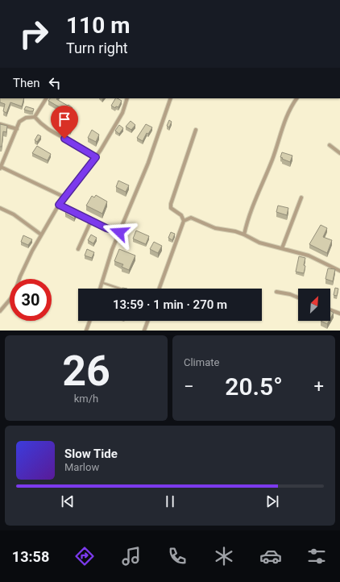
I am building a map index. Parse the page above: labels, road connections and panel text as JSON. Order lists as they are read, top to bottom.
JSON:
{
  "north": "top right",
  "page": {
    "turn": ["110 m", "Turn right"],
    "then": "Then",
    "limit": "30",
    "trip": "13:59 · 1 min · 270 m",
    "tile": [
      ["26", "km/h"],
      "Climate"
    ],
    "heat": ["−", "20.5°", "+"],
    "song": ["Slow Tide", "Marlow"],
    "tabs": "13:58"
  }
}
